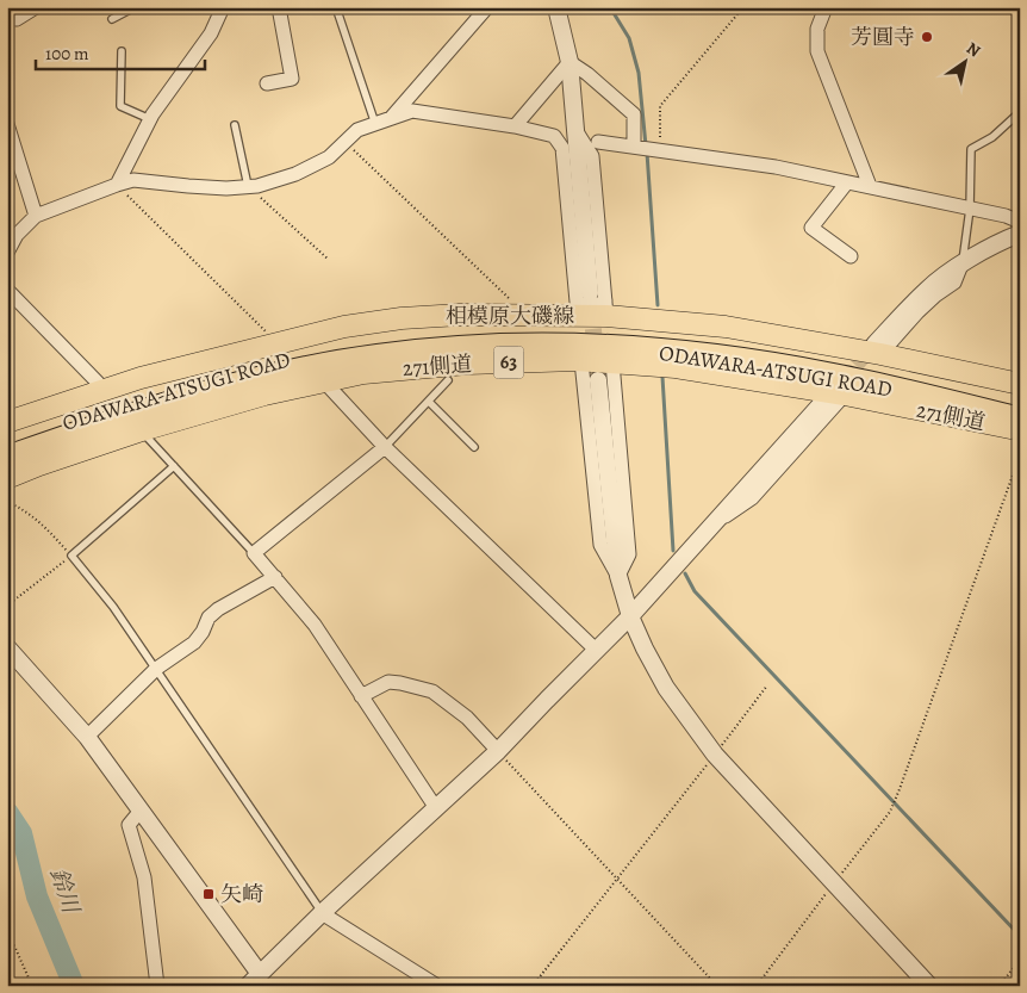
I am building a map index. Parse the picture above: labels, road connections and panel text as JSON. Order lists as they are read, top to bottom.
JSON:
{
  "streets": {
    "highway": ["ODAWARA-ATSUGI ROAD"],
    "main road": ["相模原大磯線", "63", "271側道"]
  },
  "water": ["鈴川"],
  "places": {
    "other": ["芳圓寺"],
    "transit": ["矢崎"]
  },
  "scale_bar": "100 m",
  "north": "top right"
}
